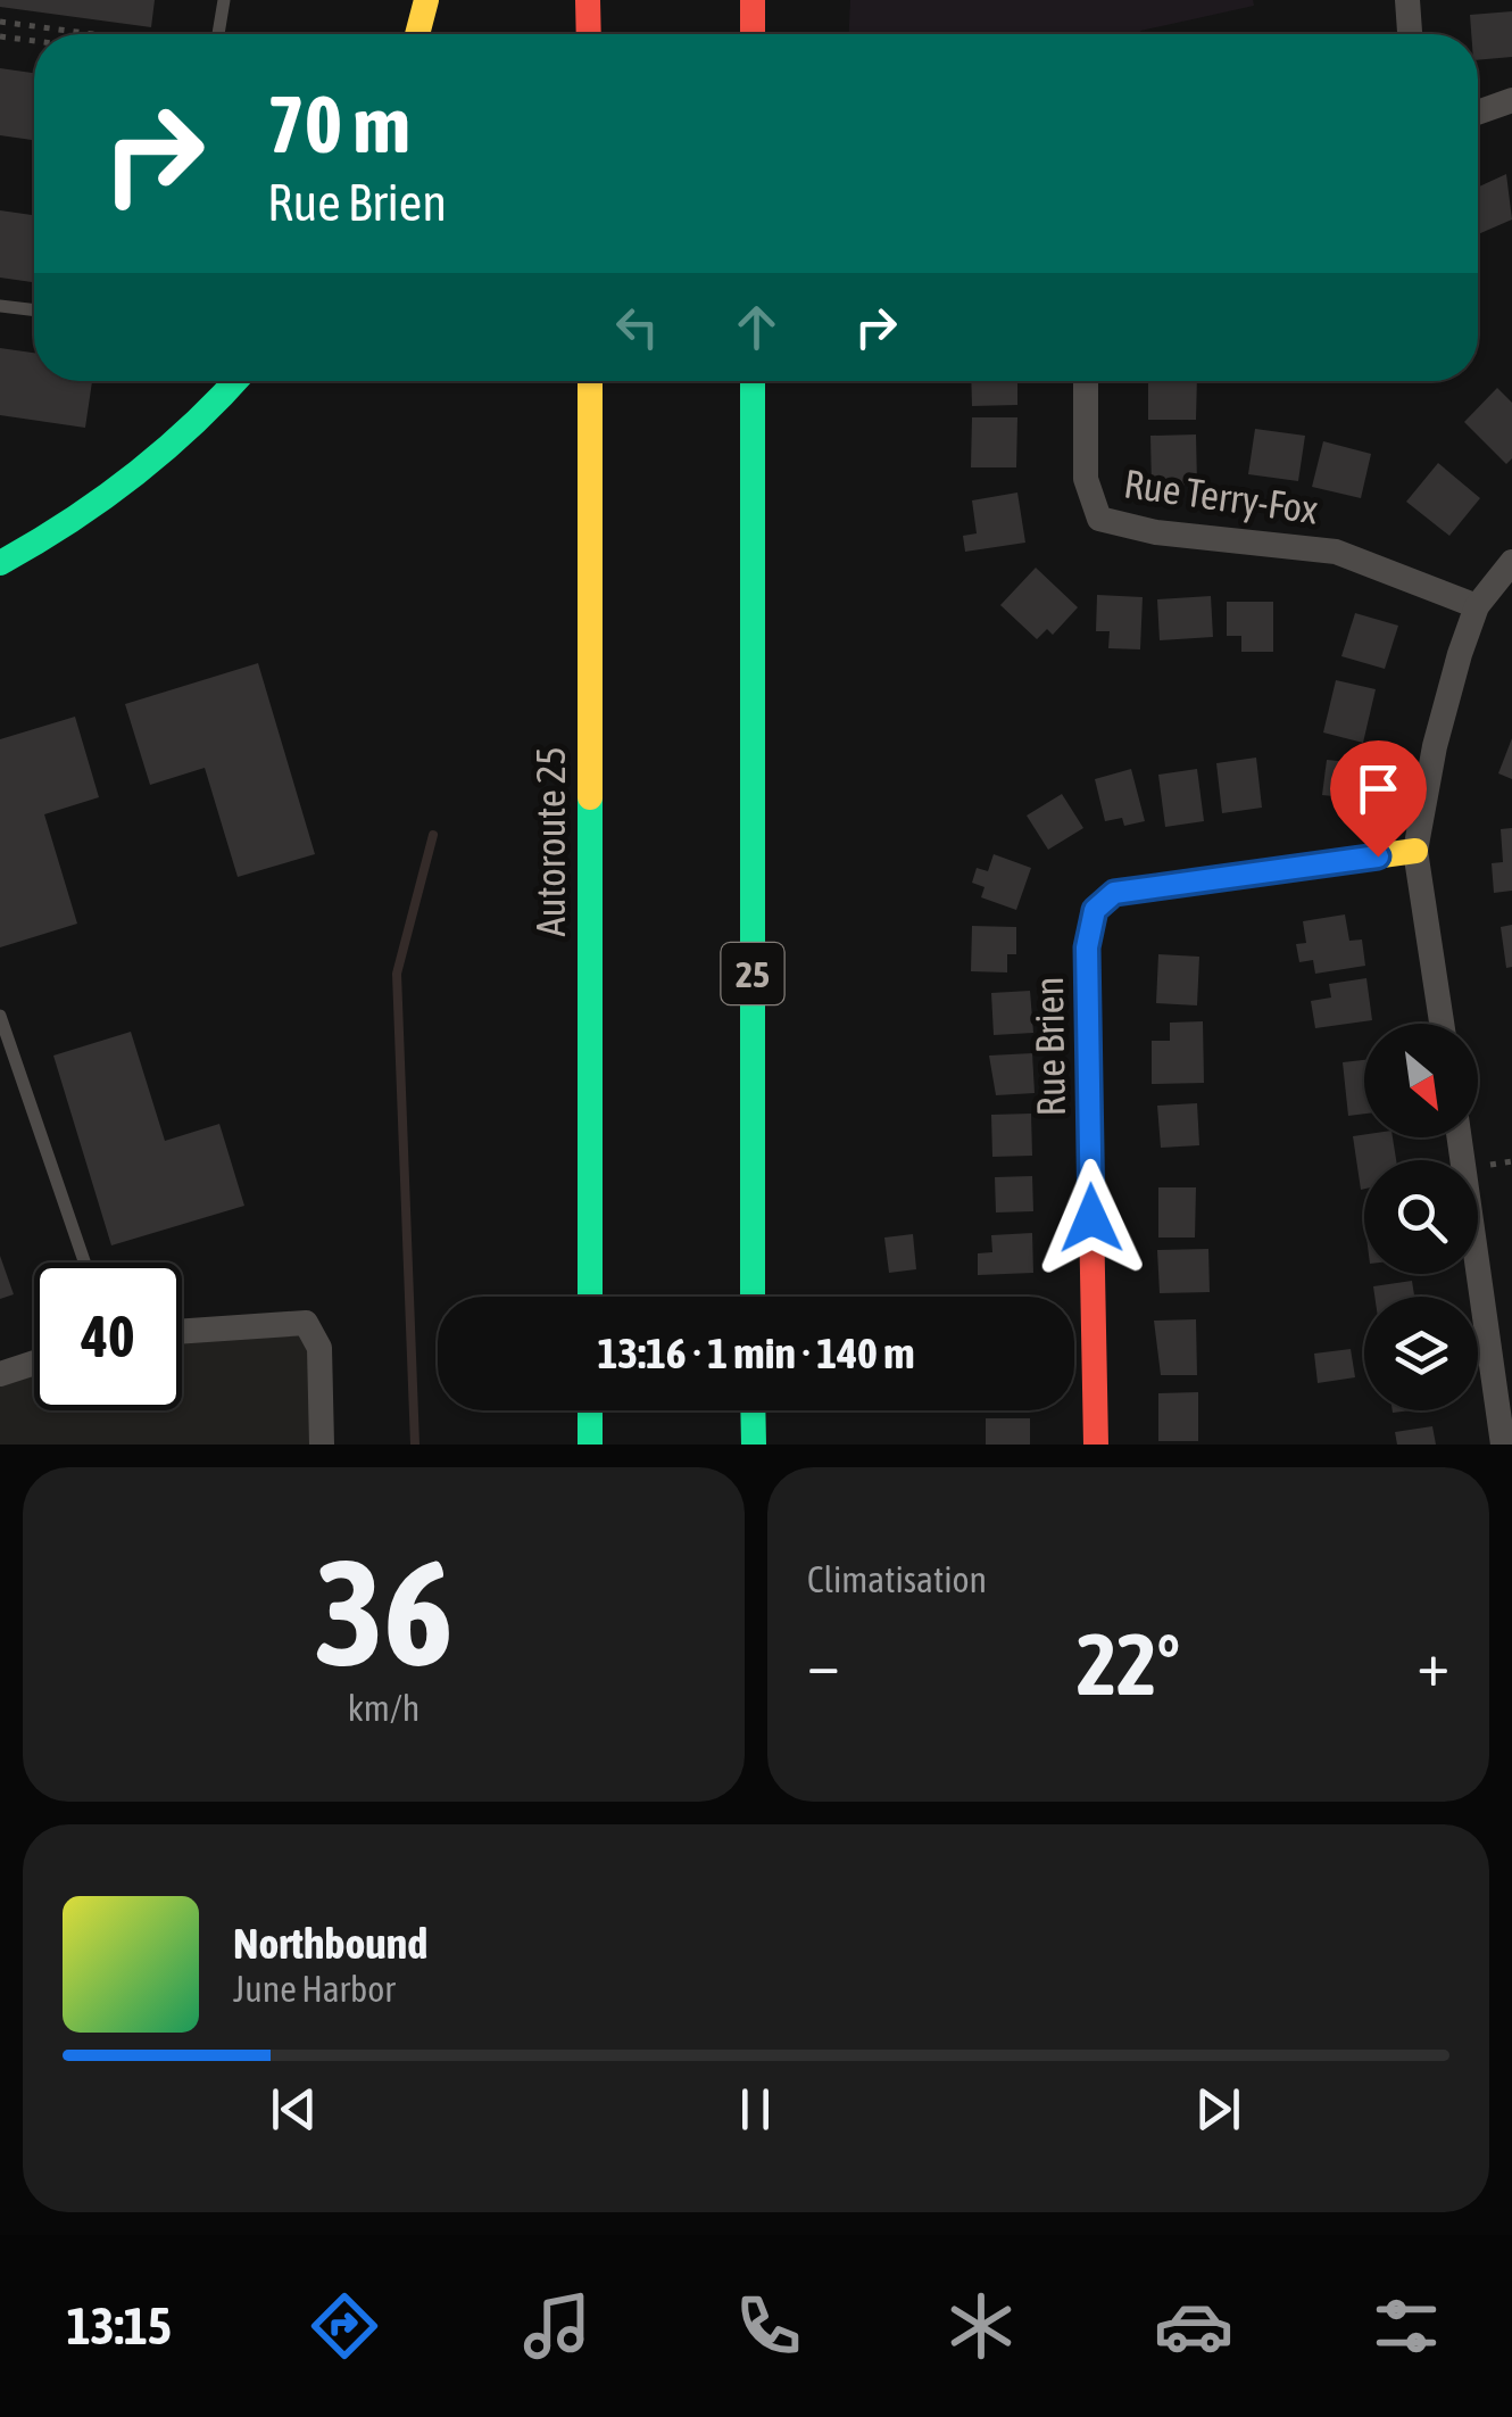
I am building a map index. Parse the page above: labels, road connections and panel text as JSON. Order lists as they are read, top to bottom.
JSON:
{
  "streets": {
    "main road": ["Autoroute 25", "25", "Rue Brien"],
    "street": ["Rue Terry-Fox"]
  },
  "north": "bottom right",
  "page": {
    "turn": ["70 m", "Rue Brien"],
    "limit": "40",
    "trip": "13:16 · 1 min · 140 m",
    "tile": [
      ["36", "km/h"],
      "Climatisation"
    ],
    "heat": ["−", "22°", "+"],
    "song": ["Northbound", "June Harbor"],
    "tabs": "13:15"
  }
}
